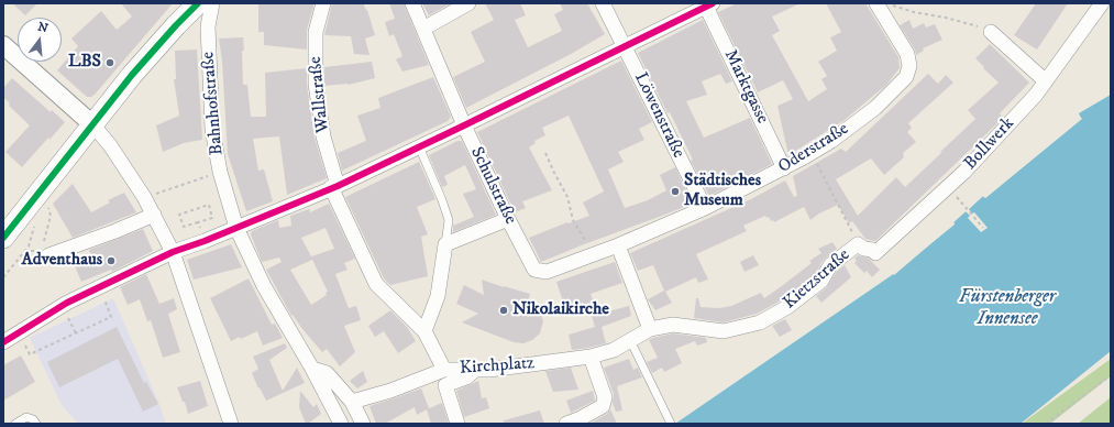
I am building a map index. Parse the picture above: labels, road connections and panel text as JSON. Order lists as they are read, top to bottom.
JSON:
{
  "streets": {
    "street": [
      "Marktgasse",
      "Wallstraße",
      "Bahnhofstraße",
      "Löwenstraße",
      "Bollwerk",
      "Oderstraße",
      "Schulstraße",
      "Kietzstraße",
      "Kirchplatz"
    ]
  },
  "crossings": [
    ["Marktgasse", "Oderstraße"],
    ["Wallstraße", "Kirchplatz"],
    ["Löwenstraße", "Oderstraße"],
    ["Bollwerk", "Kietzstraße"],
    ["Oderstraße", "Schulstraße"],
    ["Kietzstraße", "Kirchplatz"]
  ],
  "water": ["Fürstenberger Innensee"],
  "places": [
    "LBS",
    "Städtisches Museum",
    "Adventhaus",
    "Nikolaikirche"
  ],
  "north": "top"
}
